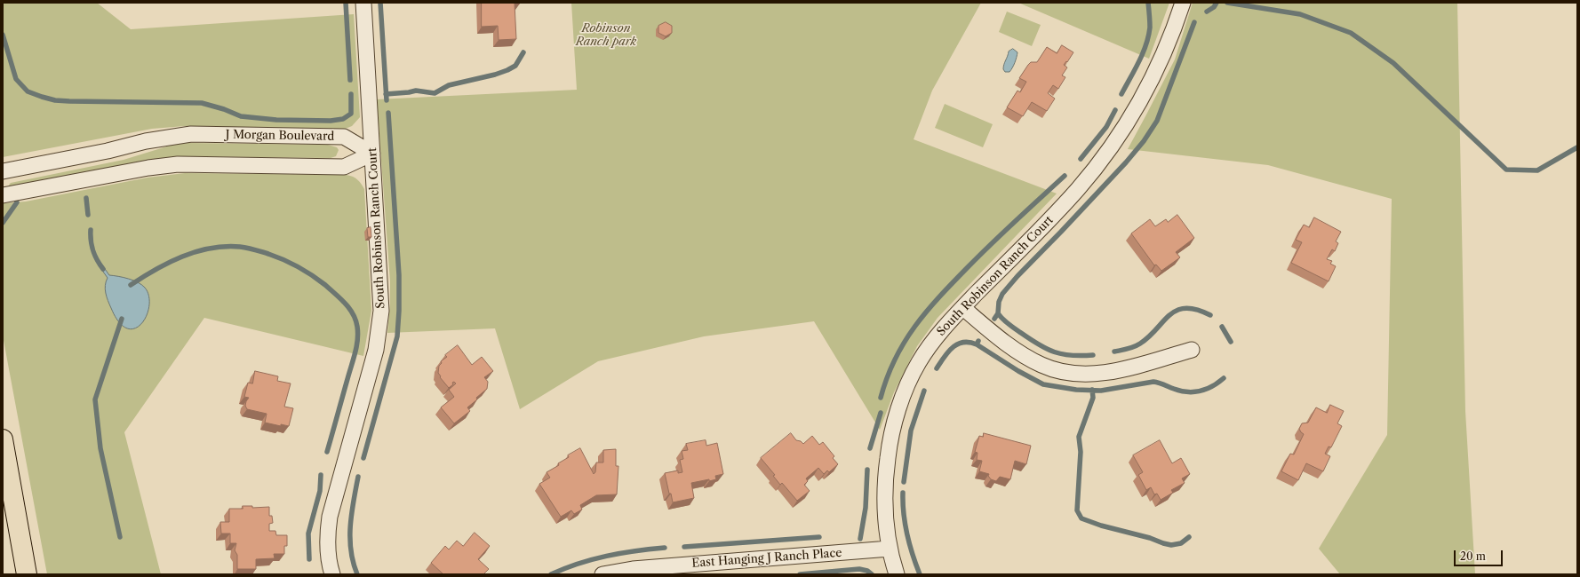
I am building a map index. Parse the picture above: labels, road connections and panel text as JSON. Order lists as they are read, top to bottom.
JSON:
{
  "streets": {
    "street": ["J Morgan Boulevard", "South Robinson Ranch Court", "East Hanging J Ranch Place"]
  },
  "crossings": [
    ["J Morgan Boulevard", "South Robinson Ranch Court"],
    ["South Robinson Ranch Court", "East Hanging J Ranch Place"]
  ],
  "parks": ["Robinson Ranch park"],
  "scale_bar": "20 m"
}
